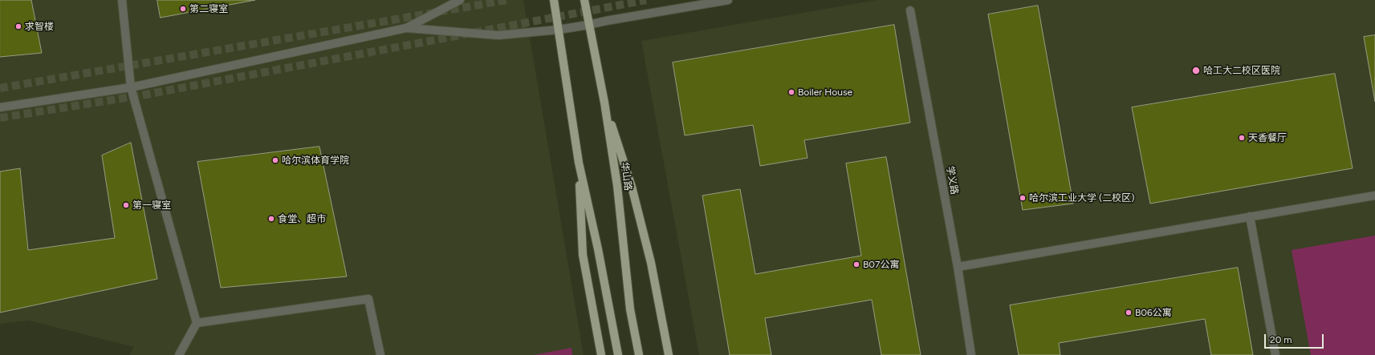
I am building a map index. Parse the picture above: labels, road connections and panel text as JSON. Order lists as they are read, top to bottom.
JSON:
{
  "streets": {
    "main road": ["华山路"],
    "street": ["学义路"]
  },
  "places": [
    "第二寝室",
    "求智楼",
    "哈工大二校区医院",
    "Boiler House",
    "天香餐厅",
    "哈尔滨体育学院",
    "哈尔滨工业大学 (二校区)",
    "第一寝室",
    "食堂、超市",
    "B07公寓",
    "B06公寓"
  ],
  "scale_bar": "20 m"
}
